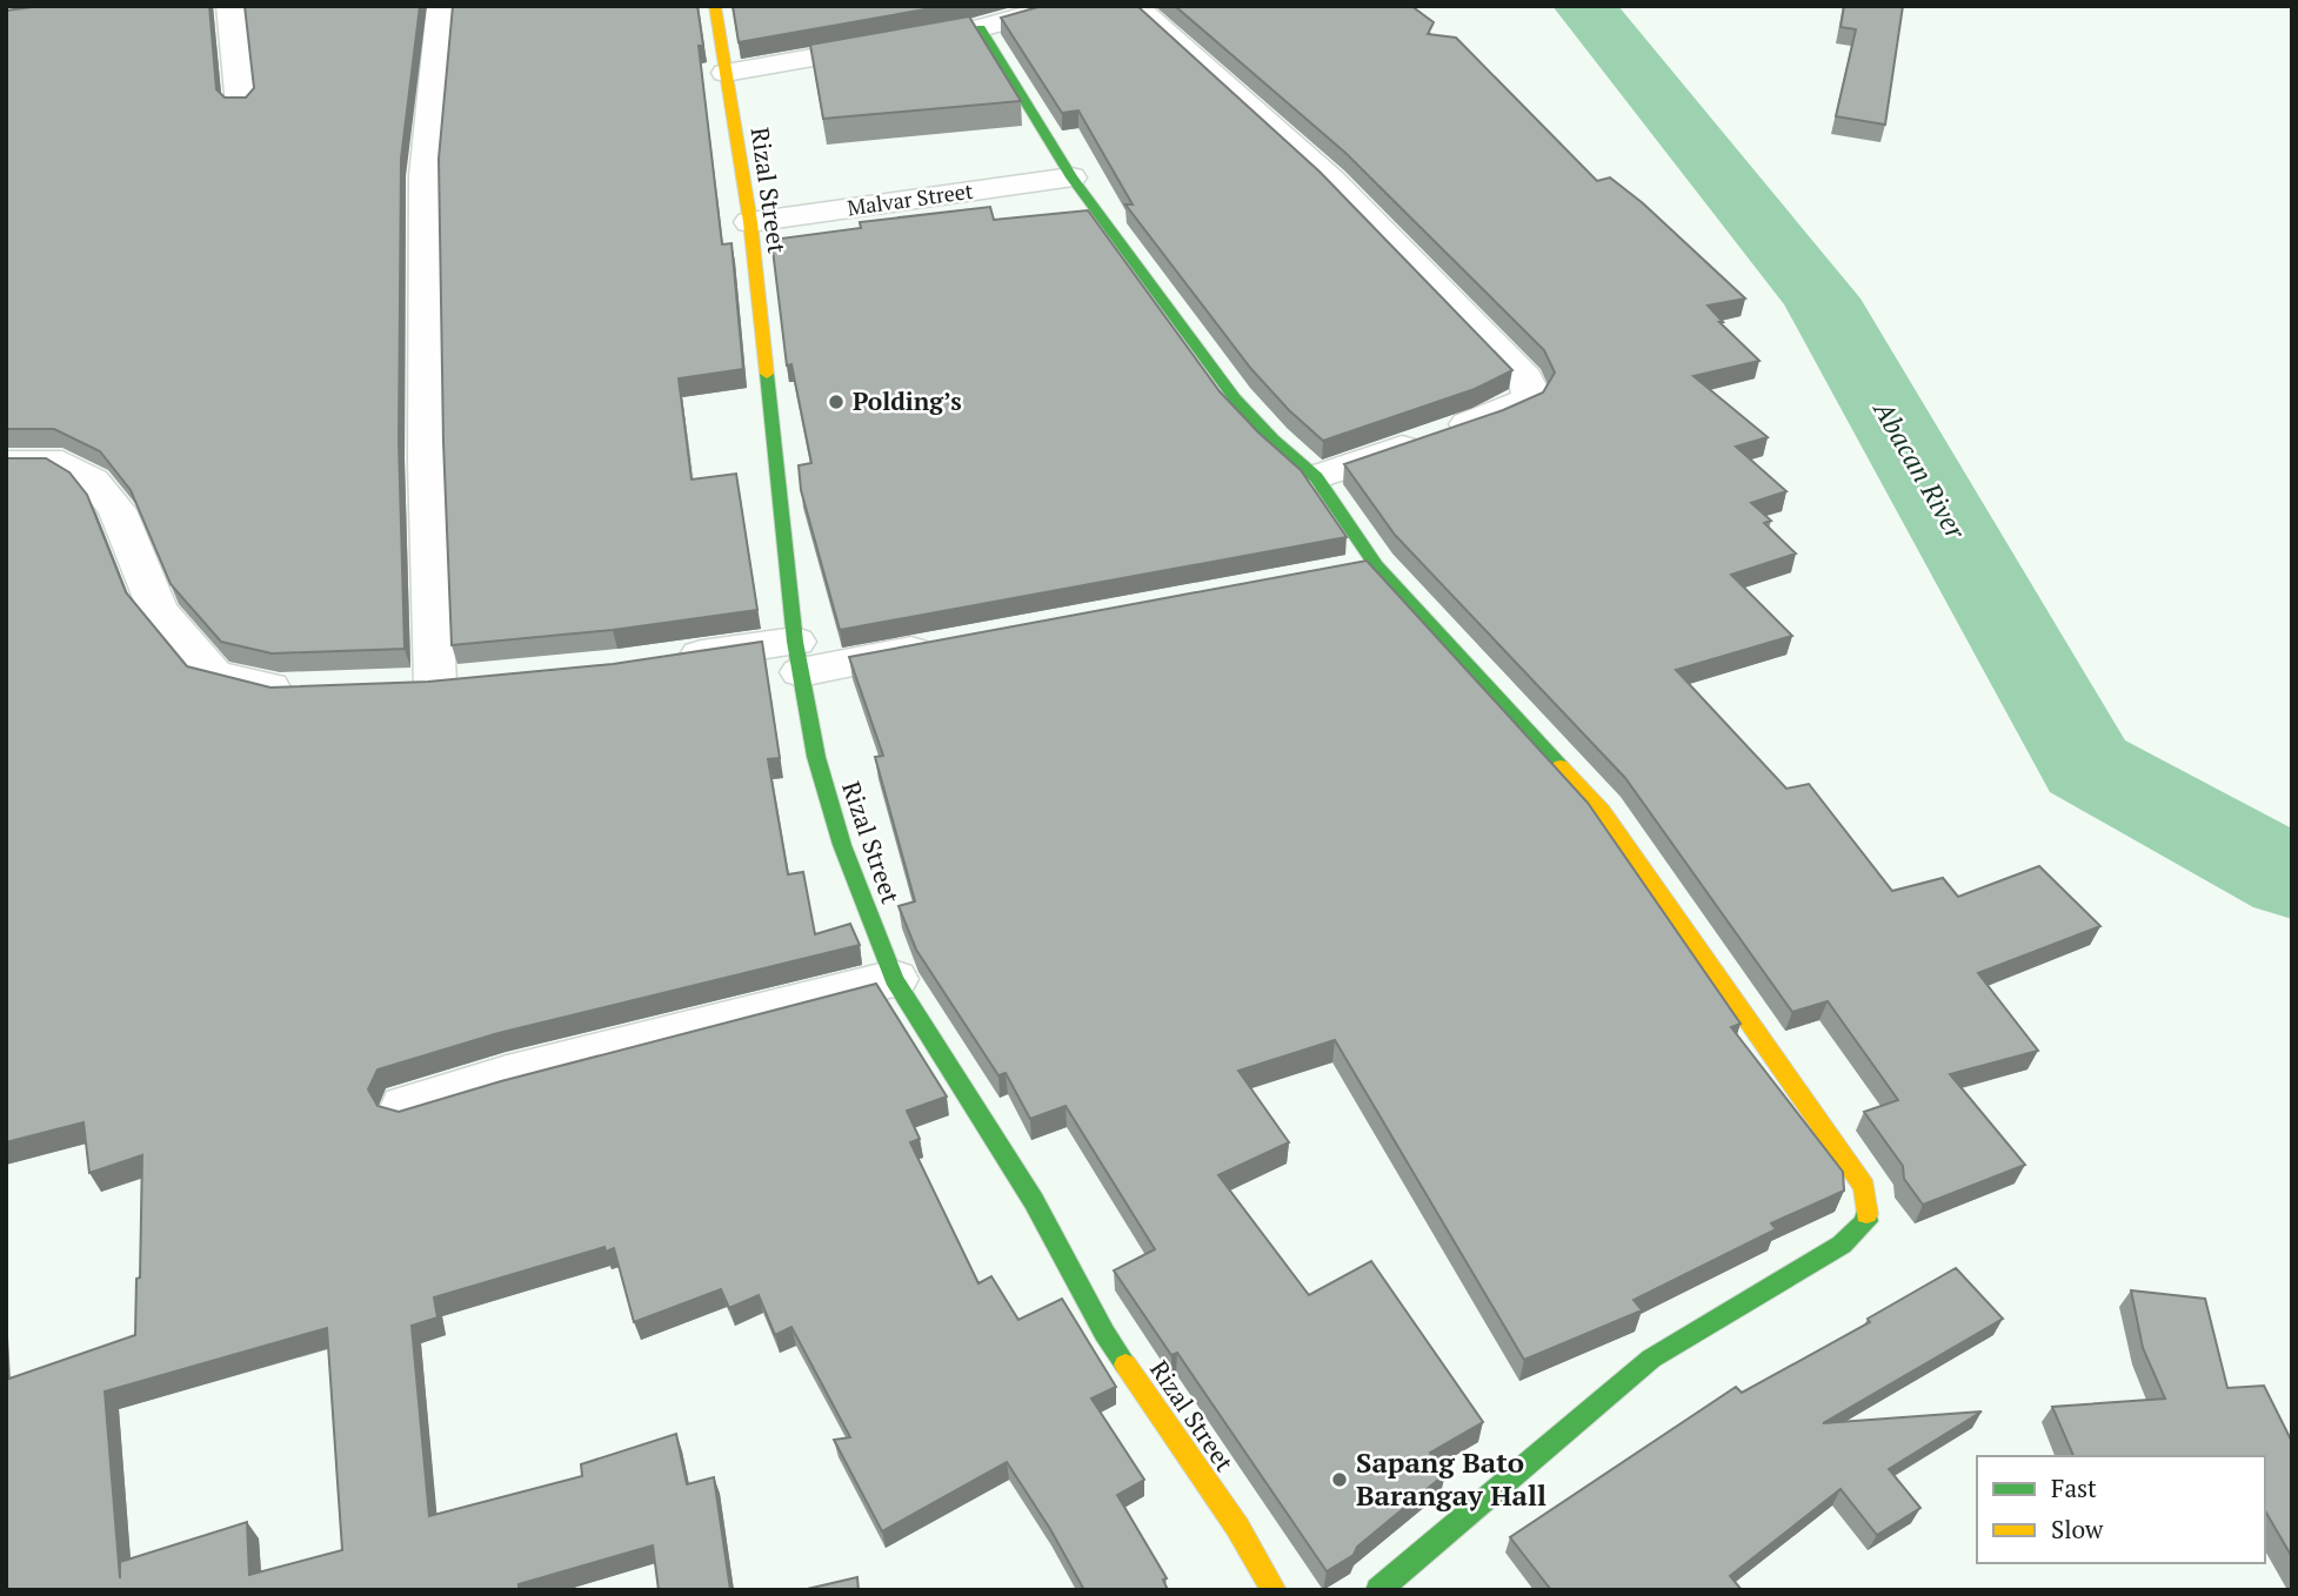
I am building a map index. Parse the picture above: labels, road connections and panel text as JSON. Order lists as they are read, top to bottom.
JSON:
{
  "streets": {
    "street": ["Rizal Street", "Malvar Street"]
  },
  "crossings": [
    ["Rizal Street", "Malvar Street"]
  ],
  "water": ["Abacan River"],
  "places": ["Polding’s", "Sapang Bato Barangay Hall"],
  "legend": ["Fast", "Slow"]
}
